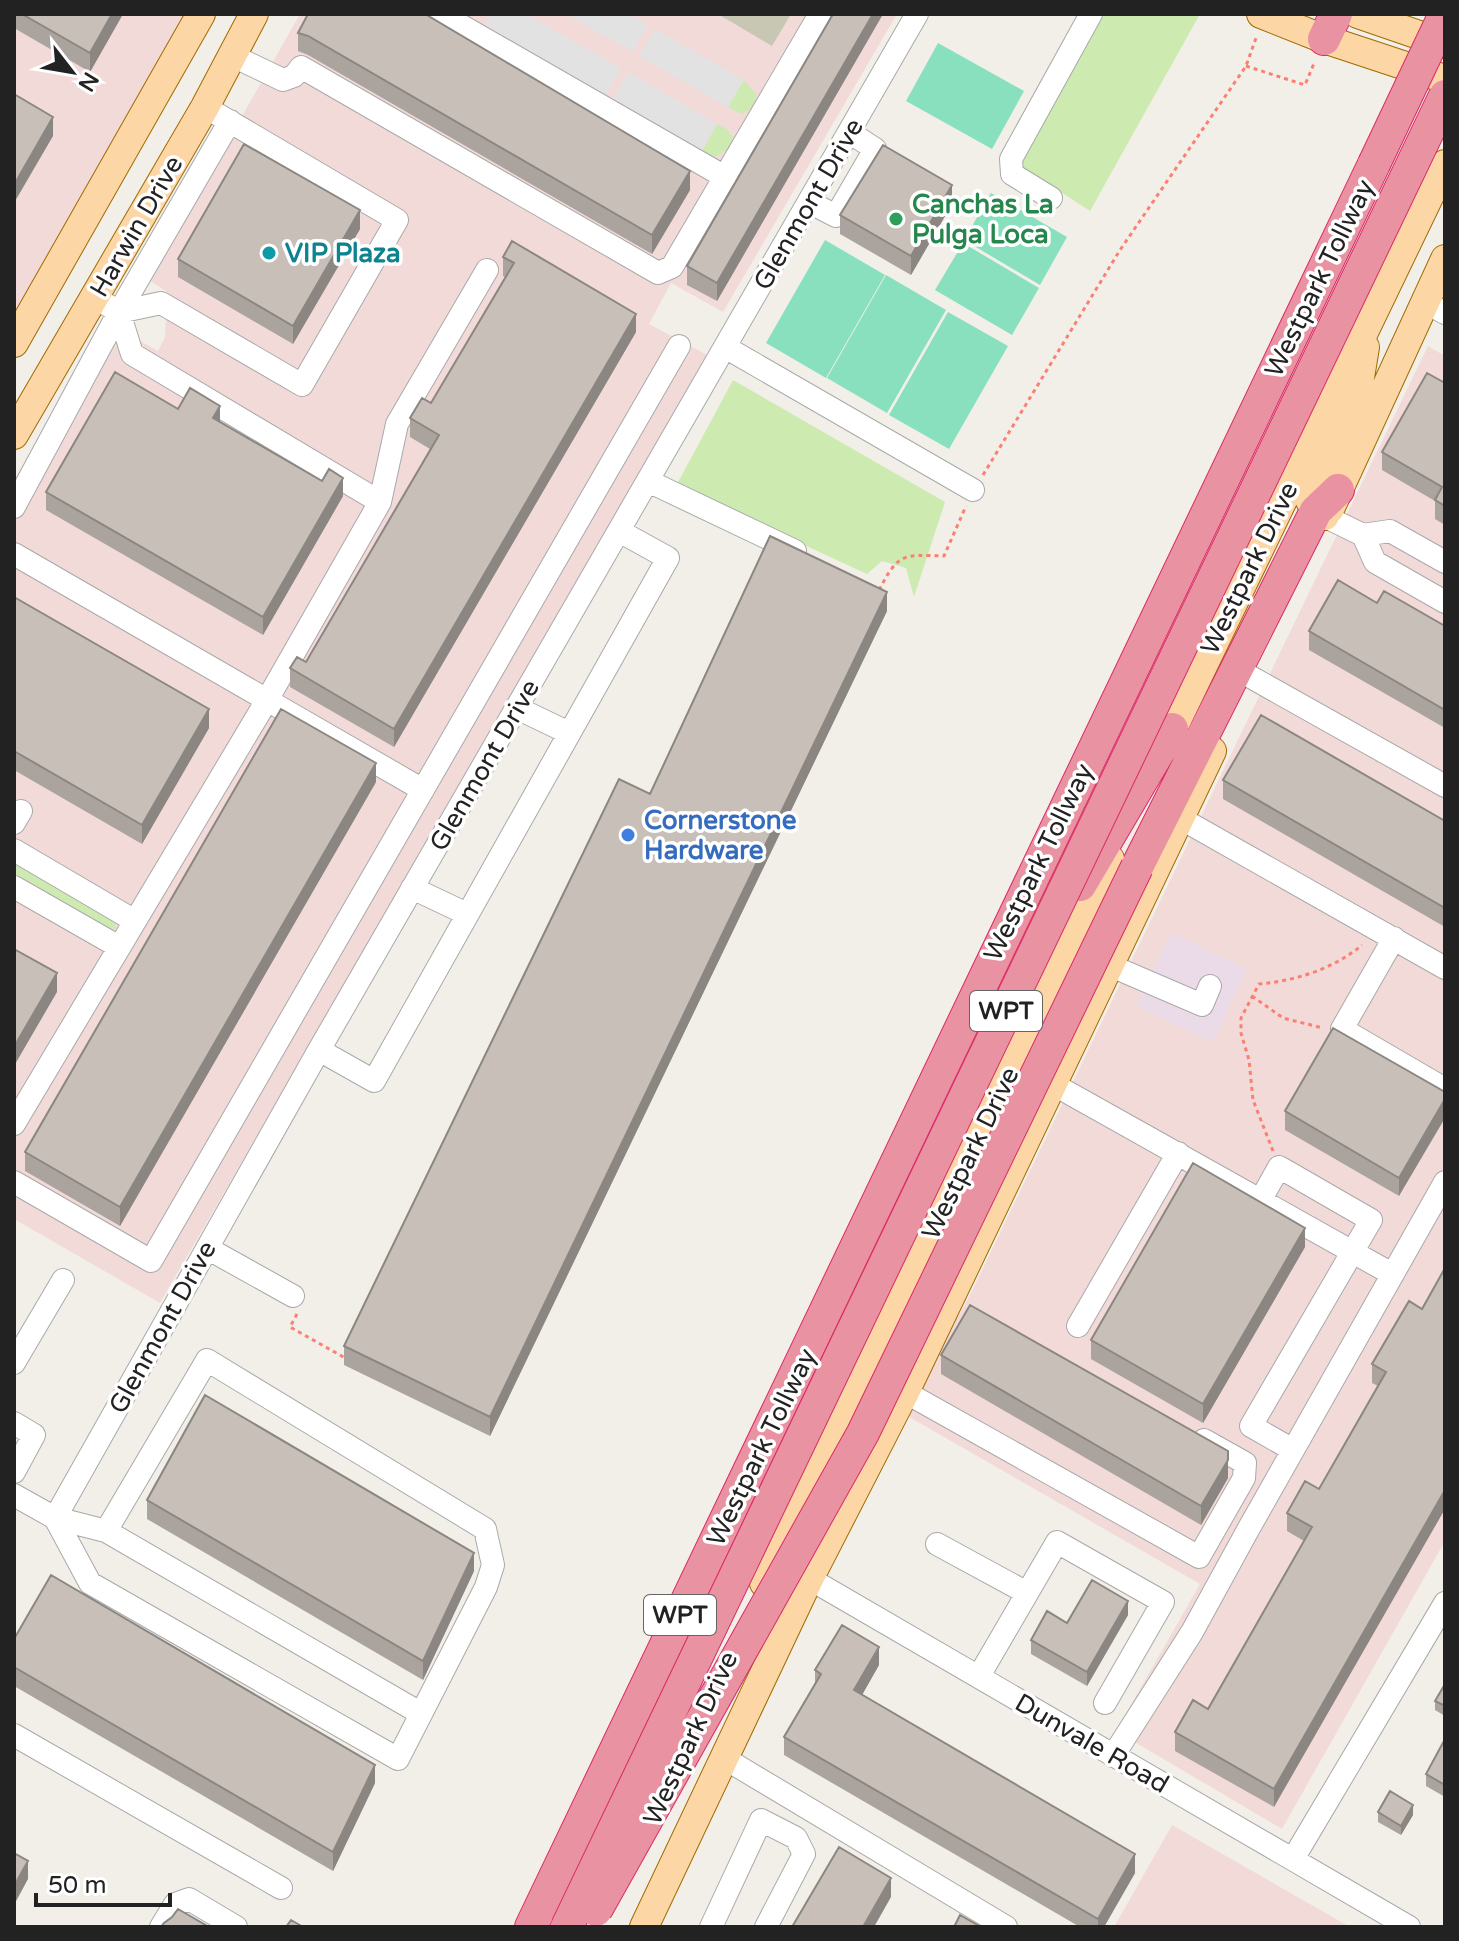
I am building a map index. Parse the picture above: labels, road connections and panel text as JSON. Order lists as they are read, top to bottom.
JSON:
{
  "streets": {
    "highway": ["Westpark Tollway", "WPT"],
    "main road": ["Harwin Drive", "Westpark Drive"],
    "street": ["Glenmont Drive", "Dunvale Road"]
  },
  "crossings": [
    ["Westpark Drive", "Dunvale Road"]
  ],
  "places": ["Canchas La Pulga Loca", "VIP Plaza", "Cornerstone Hardware"],
  "scale_bar": "50 m",
  "north": "bottom right"
}
